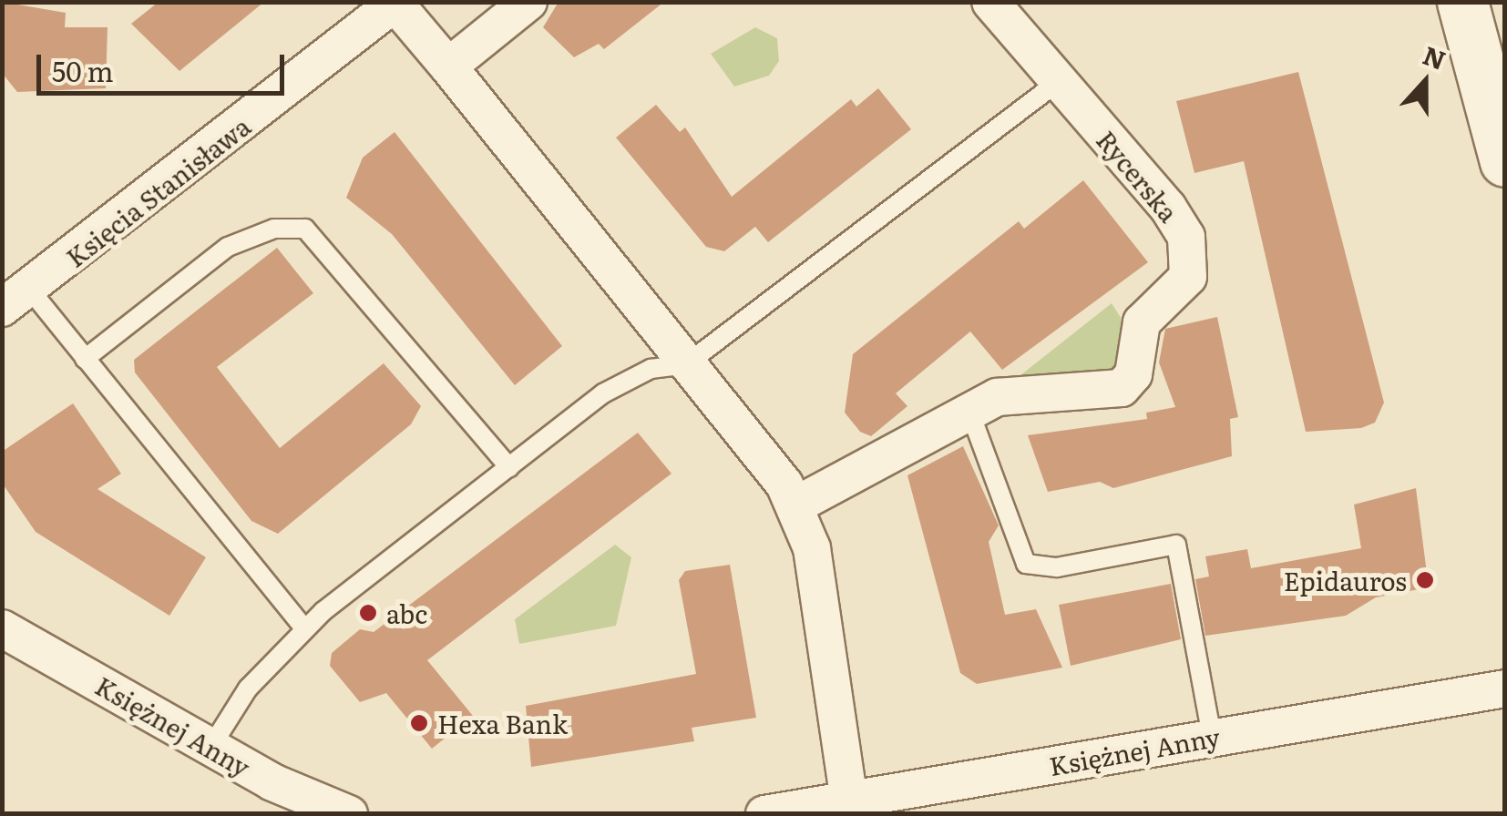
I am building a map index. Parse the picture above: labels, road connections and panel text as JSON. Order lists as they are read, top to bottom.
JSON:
{
  "streets": {
    "street": ["Rycerska", "Księcia Stanisława", "Księżnej Anny"]
  },
  "places": ["Epidauros", "abc", "Hexa Bank"],
  "scale_bar": "50 m",
  "north": "top"
}
